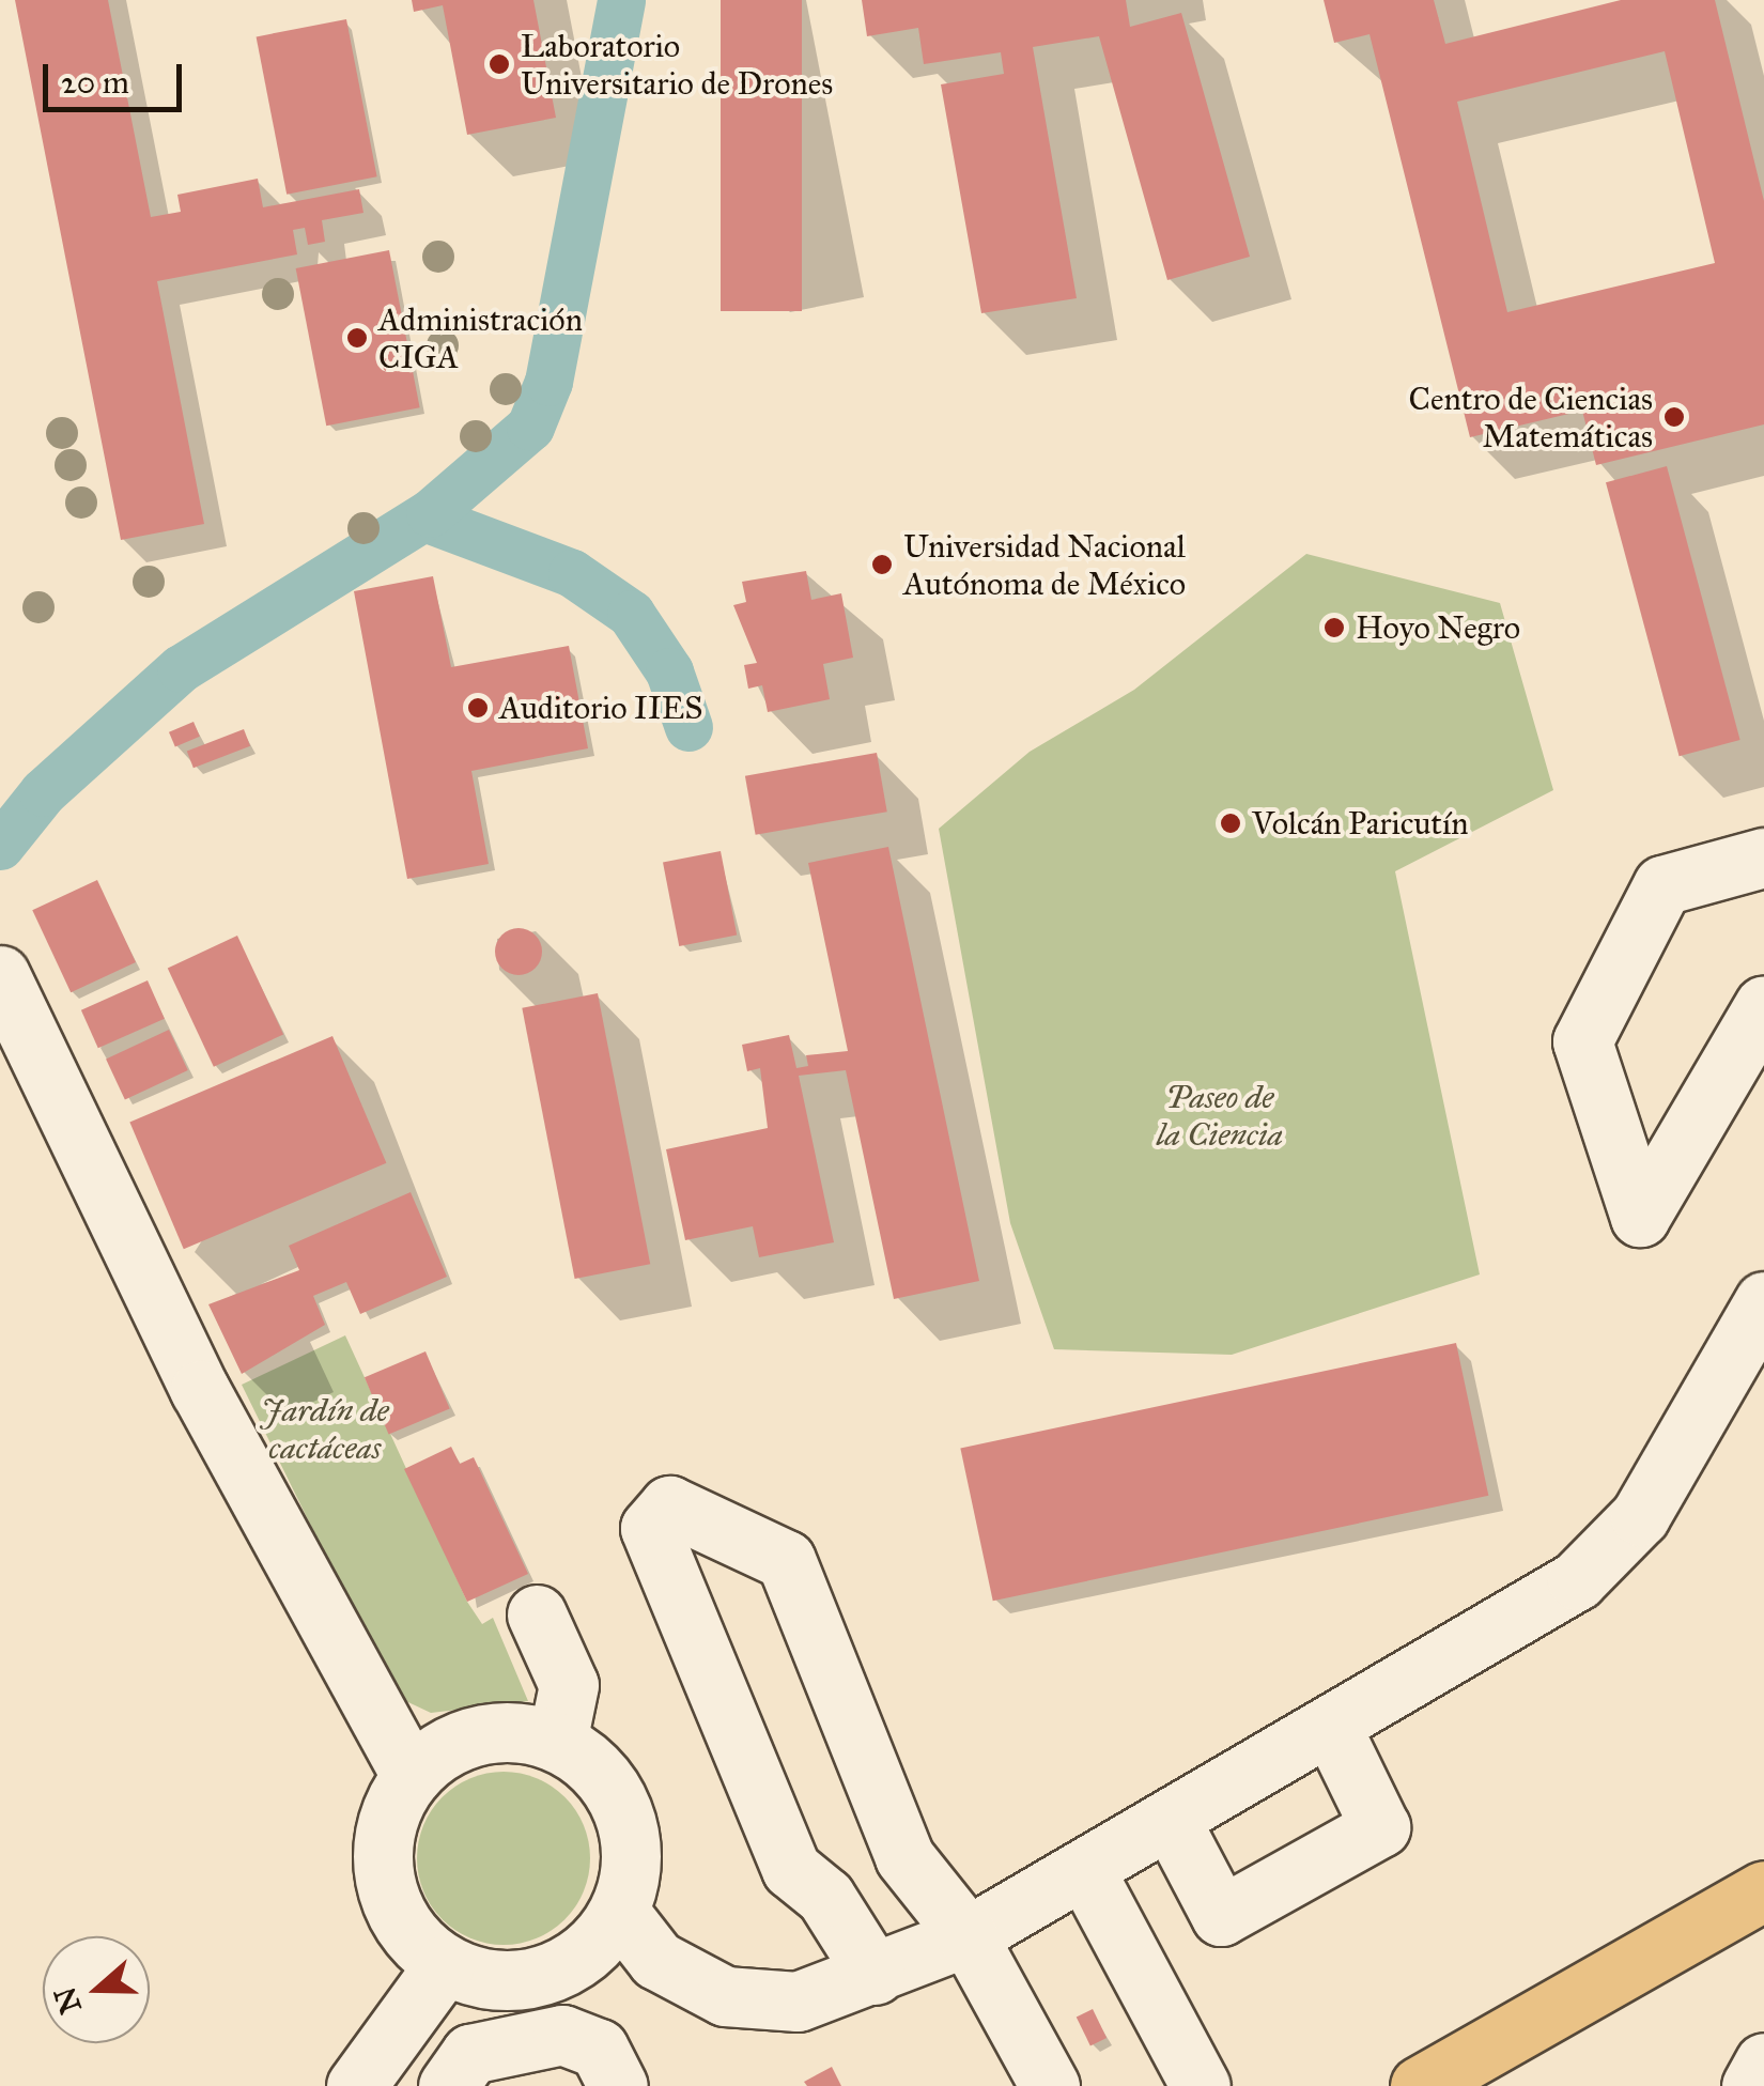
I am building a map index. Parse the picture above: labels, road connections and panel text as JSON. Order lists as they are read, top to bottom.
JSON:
{
  "parks": ["Paseo de la Ciencia", "Jardín de cactáceas"],
  "places": [
    "Laboratorio Universitario de Drones",
    "Administración CIGA",
    "Centro de Ciencias Matemáticas",
    "Universidad Nacional Autónoma de México",
    "Hoyo Negro",
    "Auditorio IIES",
    "Volcán Paricutín"
  ],
  "scale_bar": "20 m",
  "north": "left"
}
